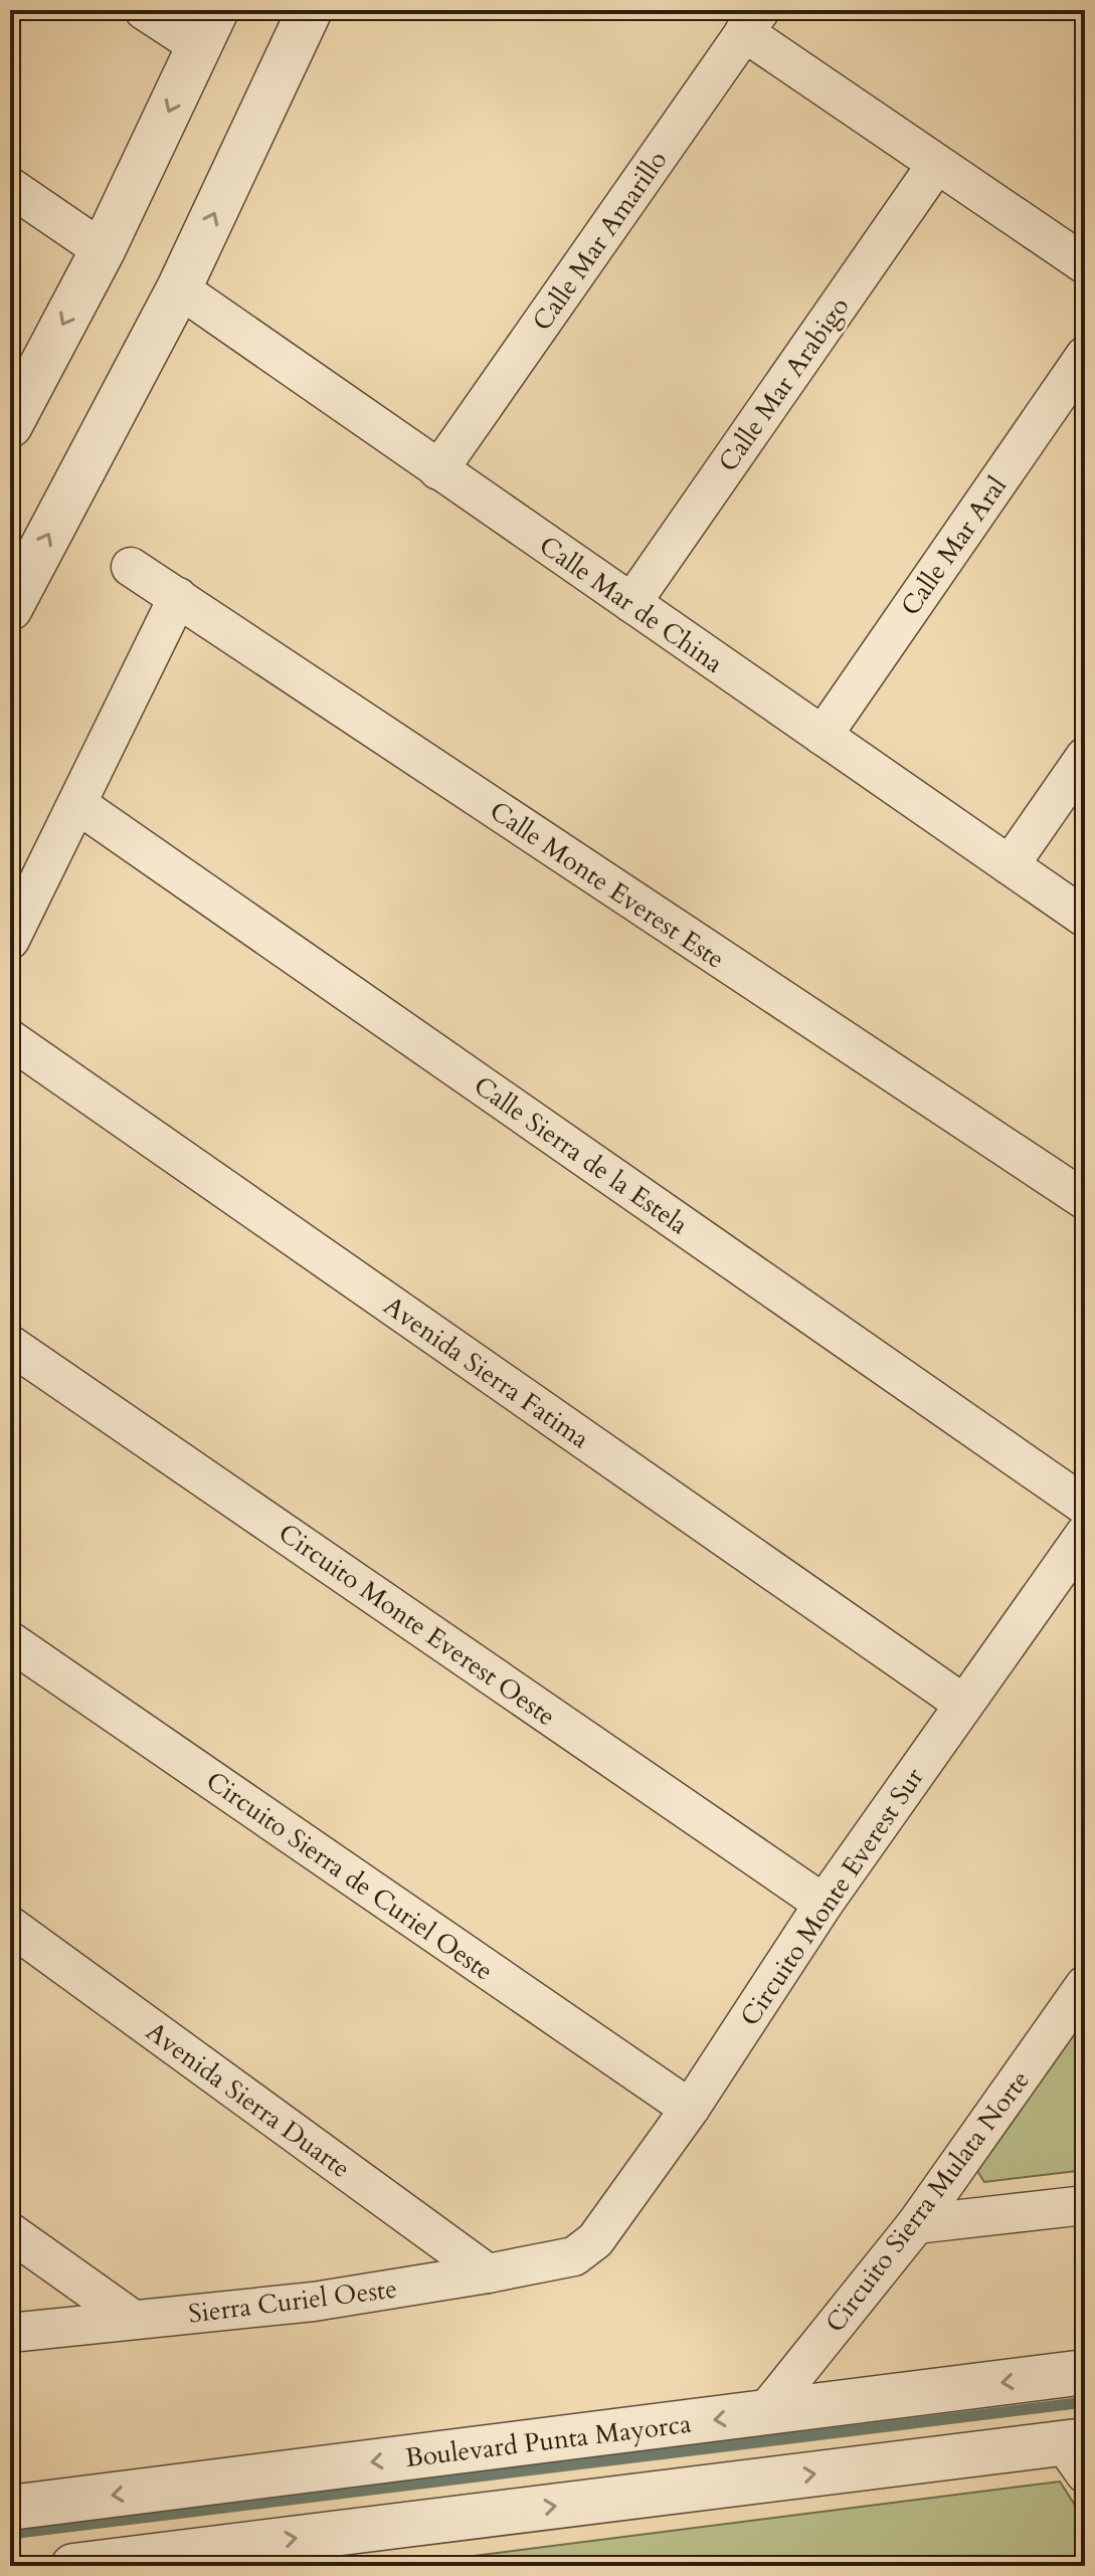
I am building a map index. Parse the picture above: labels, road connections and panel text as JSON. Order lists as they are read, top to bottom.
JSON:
{
  "streets": {
    "street": [
      "Calle Mar Amarillo",
      "Calle Mar Arabigo",
      "Calle Mar Aral",
      "Calle Mar de China",
      "Calle Monte Everest Este",
      "Calle Sierra de la Estela",
      "Avenida Sierra Fatima",
      "Circuito Monte Everest Oeste",
      "Circuito Sierra de Curiel Oeste",
      "Circuito Monte Everest Sur",
      "Avenida Sierra Duarte",
      "Circuito Sierra Mulata Norte",
      "Sierra Curiel Oeste",
      "Boulevard Punta Mayorca"
    ]
  },
  "crossings": [
    ["Calle Mar Amarillo", "Calle Mar de China"],
    ["Calle Mar Arabigo", "Calle Mar de China"],
    ["Calle Mar Aral", "Calle Mar de China"],
    ["Avenida Sierra Fatima", "Circuito Monte Everest Sur"],
    ["Circuito Monte Everest Oeste", "Circuito Monte Everest Sur"],
    ["Circuito Sierra de Curiel Oeste", "Circuito Monte Everest Sur"],
    ["Circuito Monte Everest Sur", "Sierra Curiel Oeste"],
    ["Avenida Sierra Duarte", "Sierra Curiel Oeste"],
    ["Circuito Sierra Mulata Norte", "Boulevard Punta Mayorca"]
  ]
}
